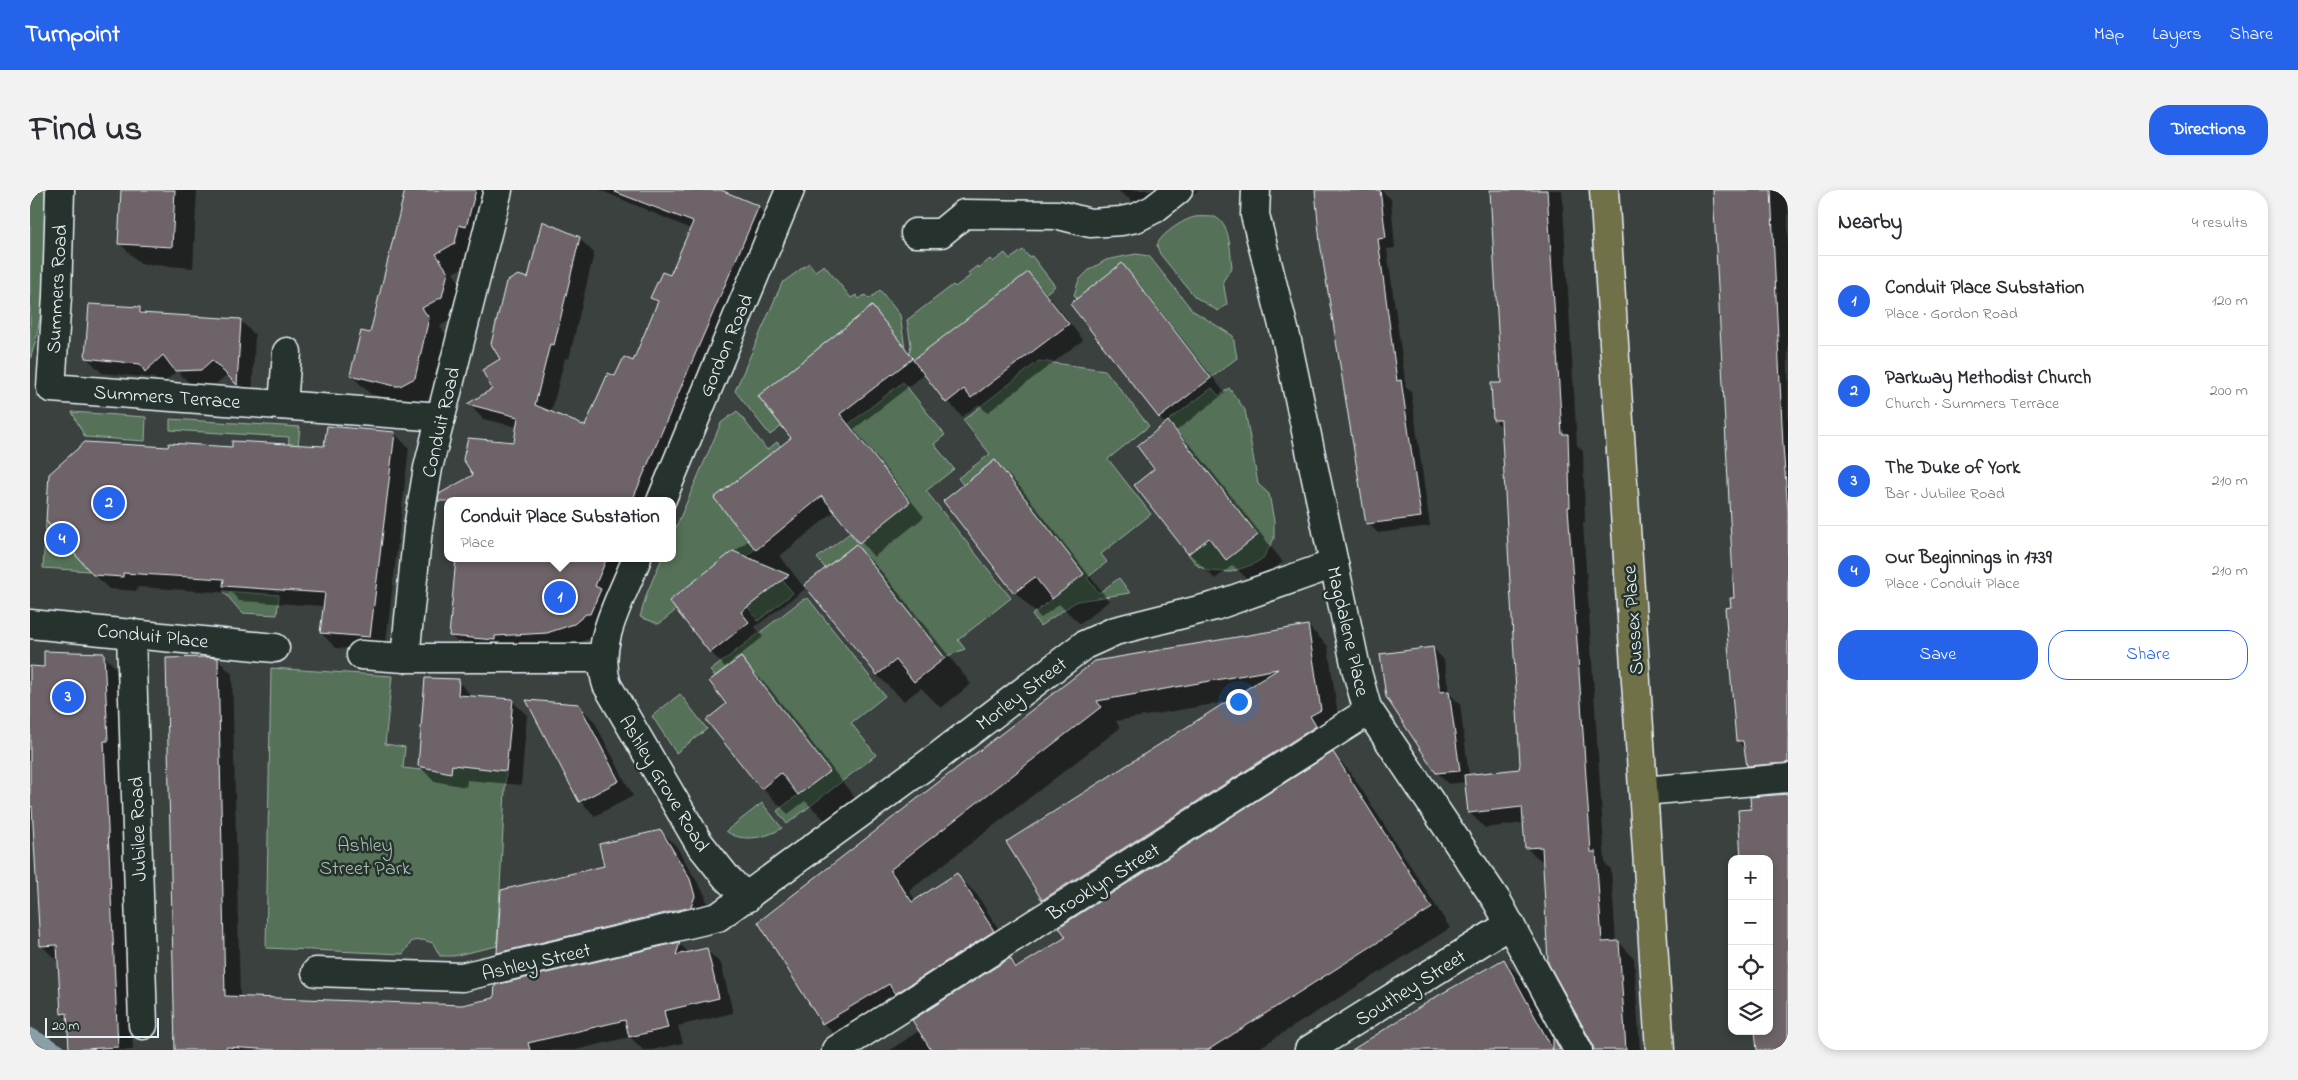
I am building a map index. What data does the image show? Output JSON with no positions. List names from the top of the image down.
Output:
{
  "streets": {
    "main road": ["Sussex Place"],
    "street": [
      "Summers Road",
      "Gordon Road",
      "Summers Terrace",
      "Conduit Road",
      "Magdalene Place",
      "Conduit Place",
      "Morley Street",
      "Ashley Grove Road",
      "Jubilee Road",
      "Brooklyn Street",
      "Ashley Street",
      "Southey Street"
    ]
  },
  "crossings": [
    ["Summers Road", "Summers Terrace"],
    ["Summers Terrace", "Conduit Road"],
    ["Magdalene Place", "Morley Street"],
    ["Magdalene Place", "Brooklyn Street"],
    ["Magdalene Place", "Southey Street"],
    ["Conduit Place", "Jubilee Road"],
    ["Morley Street", "Ashley Grove Road"],
    ["Morley Street", "Ashley Street"],
    ["Ashley Grove Road", "Ashley Street"]
  ],
  "parks": ["Ashley Street Park"],
  "scale_bar": "20 m",
  "page": {
    "header": "Turnpoint",
    "nav": ["Map", "Layers", "Share"],
    "title": "Find us",
    "buttons": [
      "Directions",
      ["Save", "Share"]
    ],
    "heading": ["Nearby", "4 results"],
    "list": [
      {
        "mark": "1",
        "name": "Conduit Place Substation",
        "note": "Place · Gordon Road",
        "value": "120 m"
      },
      {
        "mark": "2",
        "name": "Parkway Methodist Church",
        "note": "Church · Summers Terrace",
        "value": "200 m"
      },
      {
        "mark": "3",
        "name": "The Duke of York",
        "note": "Bar · Jubilee Road",
        "value": "210 m"
      },
      {
        "mark": "4",
        "name": "Our Beginnings in 1739",
        "note": "Place · Conduit Place",
        "value": "210 m"
      }
    ],
    "pins": [
      "2",
      "4",
      "1",
      "3"
    ],
    "popup": ["Conduit Place Substation", "Place"],
    "map_buttons": ["+", "−"],
    "scale": "20 m"
  }
}
